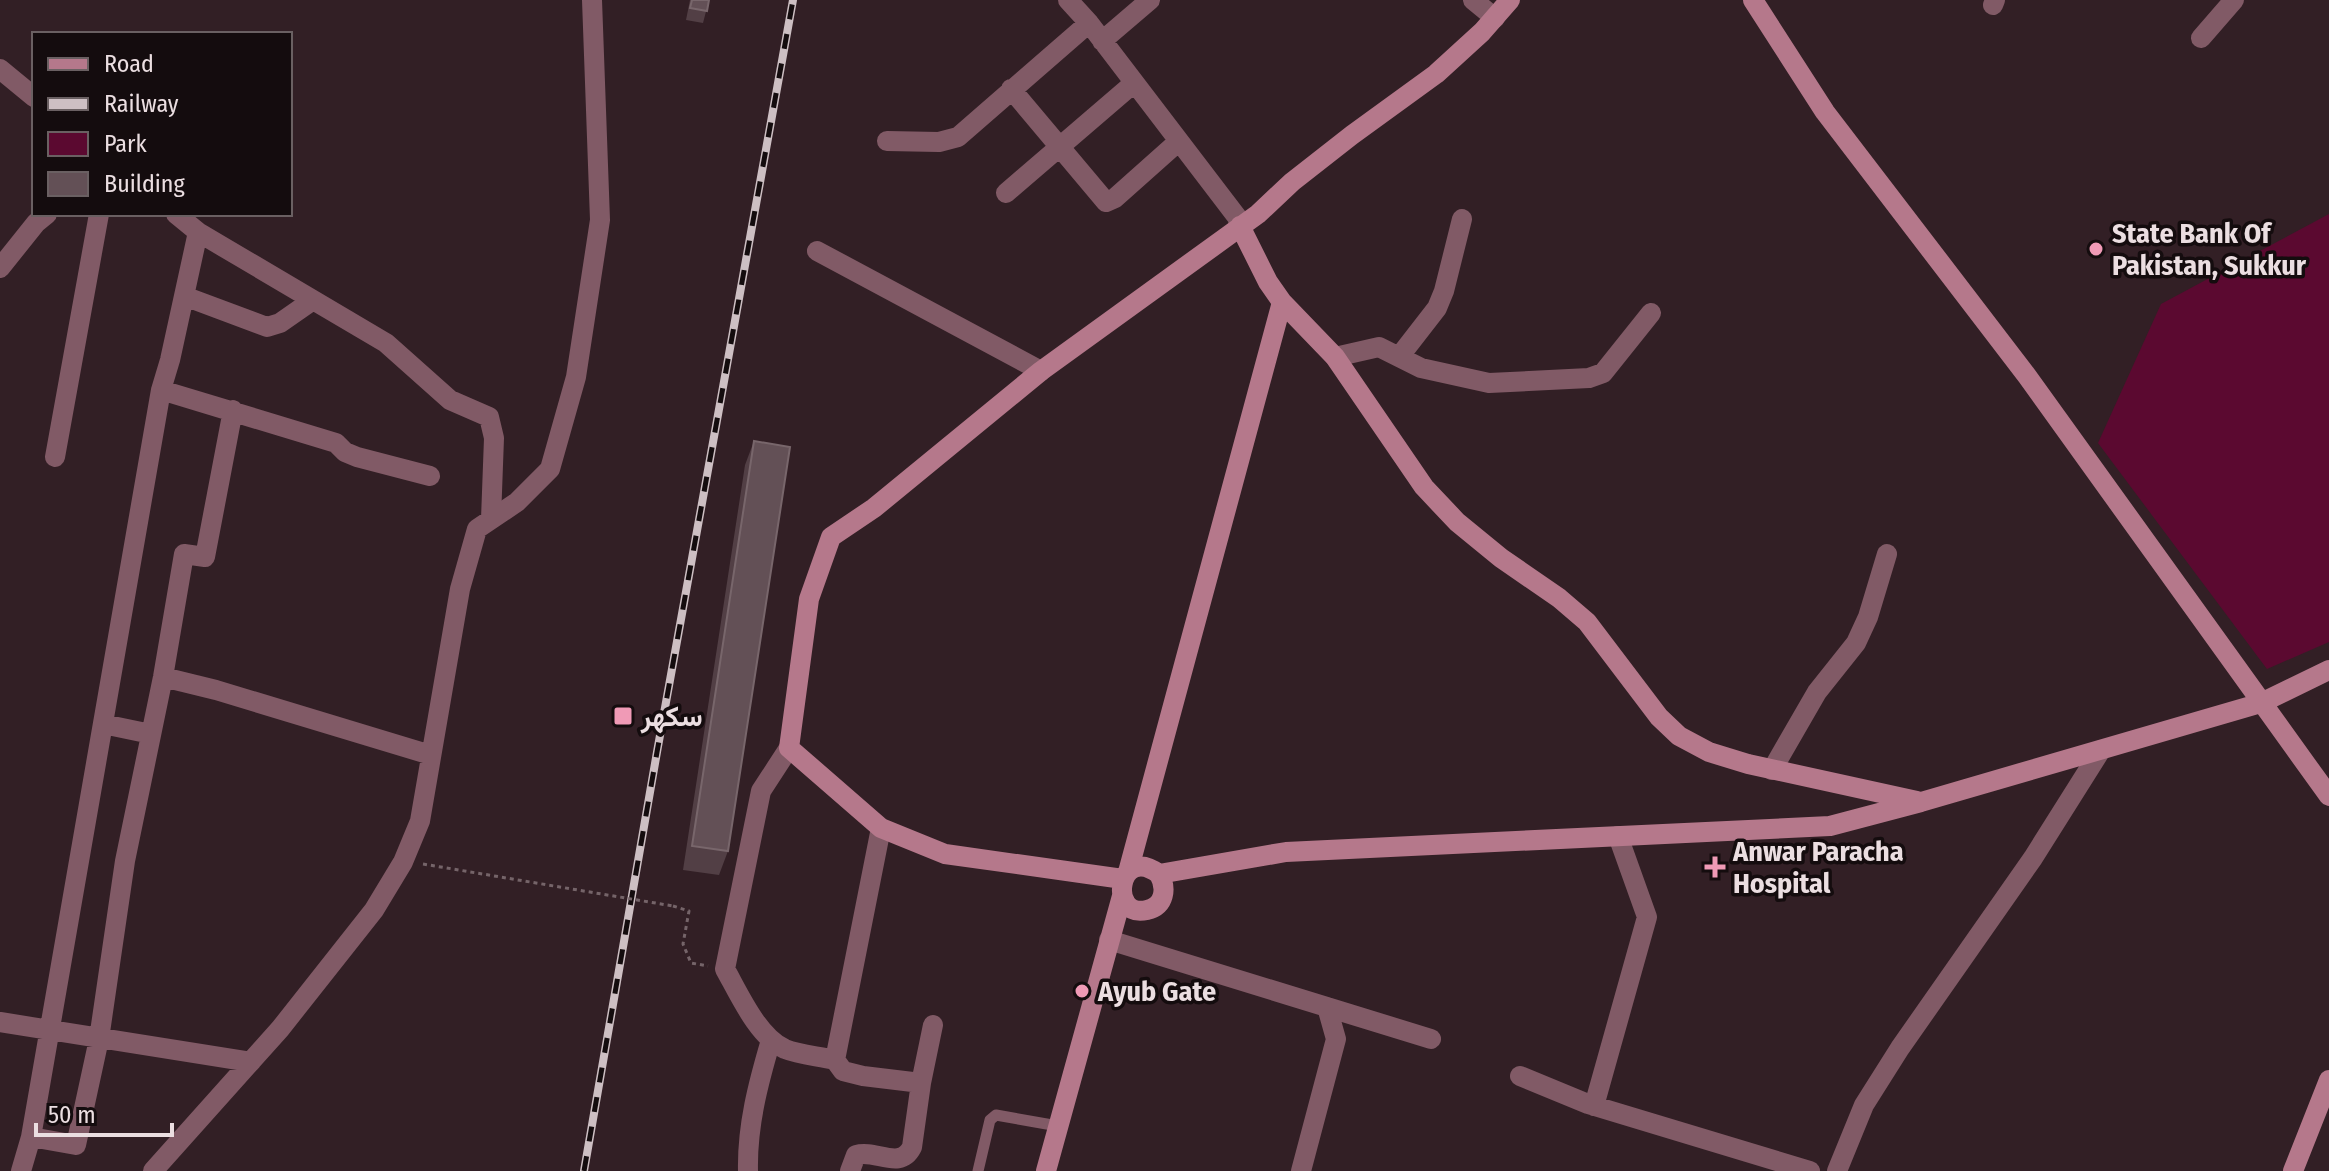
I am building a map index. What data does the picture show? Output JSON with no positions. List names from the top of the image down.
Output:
{
  "places": {
    "other": ["State Bank Of Pakistan, Sukkur", "Ayub Gate"],
    "transit": ["سكهر"],
    "health": ["Anwar Paracha Hospital"]
  },
  "legend": [
    "Road",
    "Railway",
    "Park",
    "Building"
  ],
  "scale_bar": "50 m"
}
